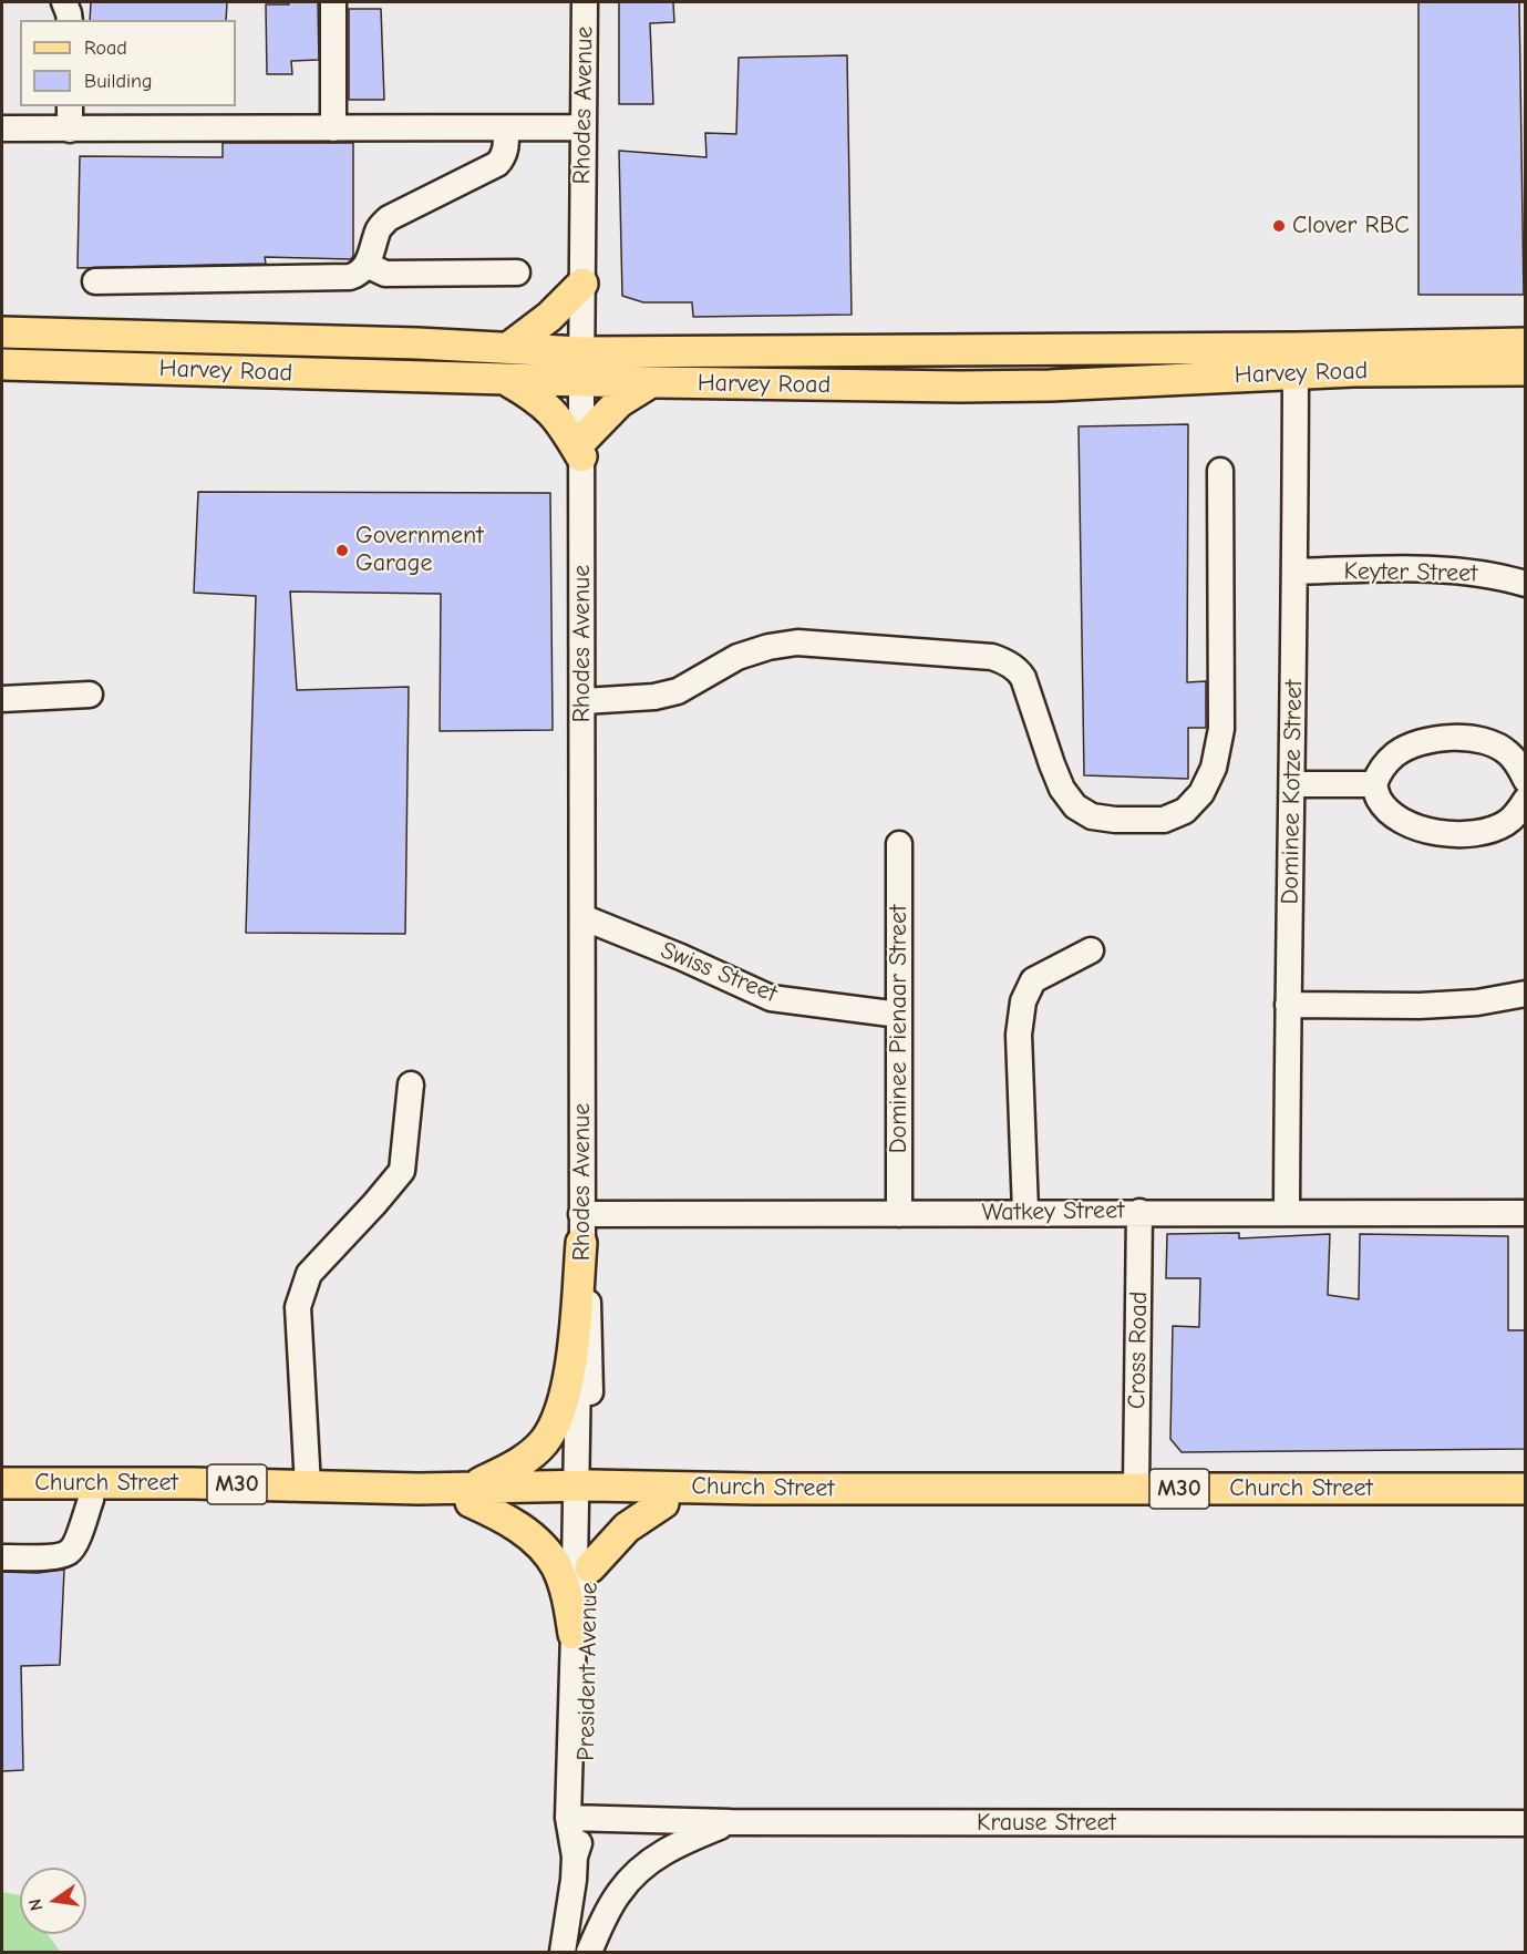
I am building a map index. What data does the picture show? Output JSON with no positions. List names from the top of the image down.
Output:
{
  "streets": {
    "main road": ["Harvey Road", "Church Street", "M30"],
    "street": [
      "Rhodes Avenue",
      "Keyter Street",
      "Dominee Kotze Street",
      "Swiss Street",
      "Dominee Pienaar Street",
      "Watkey Street",
      "Cross Road",
      "President Avenue",
      "Krause Street"
    ]
  },
  "crossings": [
    ["Rhodes Avenue", "Harvey Road"],
    ["Rhodes Avenue", "Swiss Street"],
    ["Rhodes Avenue", "Watkey Street"],
    ["Rhodes Avenue", "Church Street"],
    ["Rhodes Avenue", "President Avenue"],
    ["Harvey Road", "Dominee Kotze Street"],
    ["Keyter Street", "Dominee Kotze Street"],
    ["Dominee Kotze Street", "Watkey Street"],
    ["Swiss Street", "Dominee Pienaar Street"],
    ["Dominee Pienaar Street", "Watkey Street"],
    ["Watkey Street", "Cross Road"],
    ["Cross Road", "Church Street"],
    ["Church Street", "President Avenue"],
    ["President Avenue", "Krause Street"]
  ],
  "places": ["Clover RBC", "Government Garage"],
  "legend": ["Road", "Building"],
  "north": "left"
}
